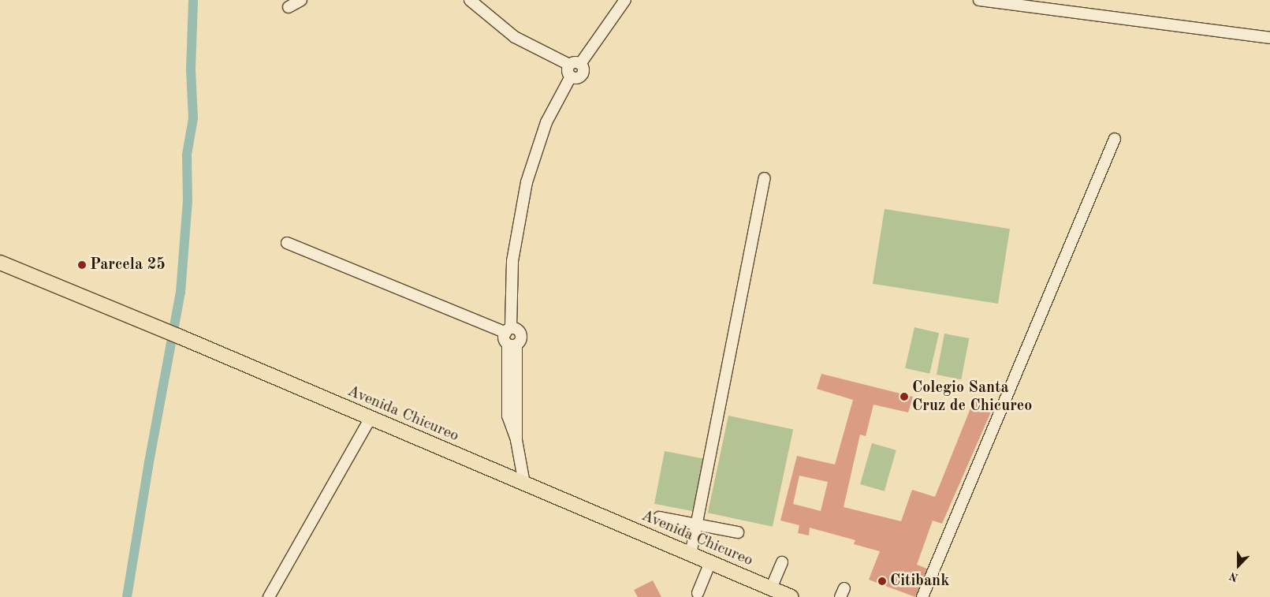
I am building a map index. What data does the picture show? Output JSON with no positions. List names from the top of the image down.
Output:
{
  "streets": {
    "main road": ["Avenida Chicureo"]
  },
  "places": ["Parcela 25", "Colegio Santa Cruz de Chicureo", "Citibank"],
  "north": "bottom"
}
